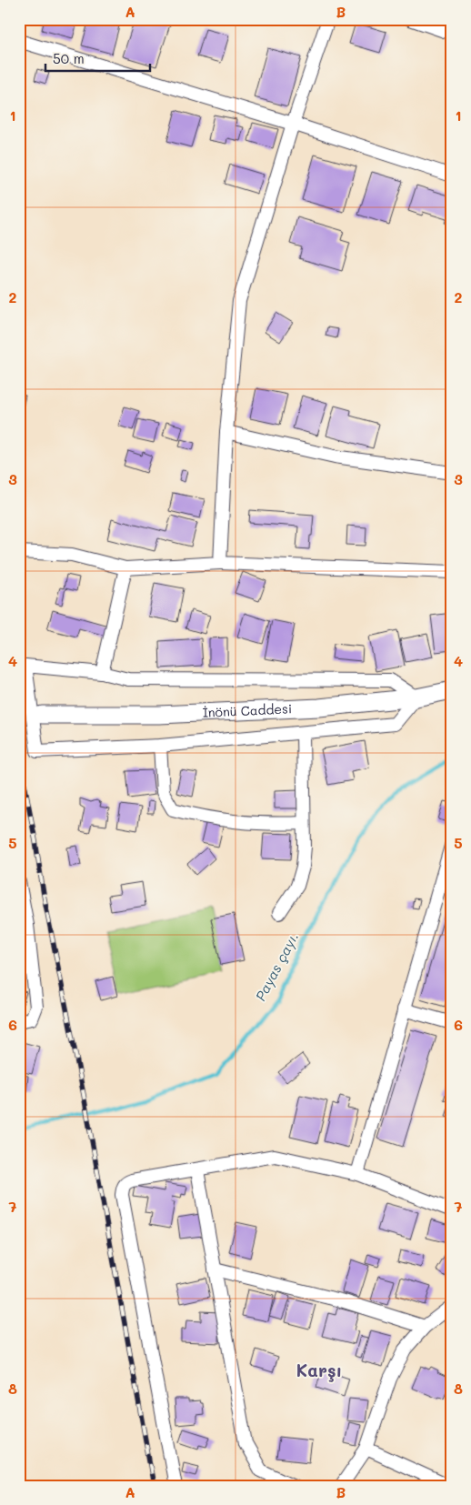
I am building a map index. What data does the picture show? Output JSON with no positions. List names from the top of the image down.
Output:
{
  "streets": {
    "main road": ["İnönü Caddesi"]
  },
  "districts": ["Karşı"],
  "water": ["Payas çayı."],
  "scale_bar": "50 m",
  "grid": {
    "columns": ["A", "B"],
    "rows": [
      "1",
      "2",
      "3",
      "4",
      "5",
      "6",
      "7",
      "8"
    ]
  }
}
